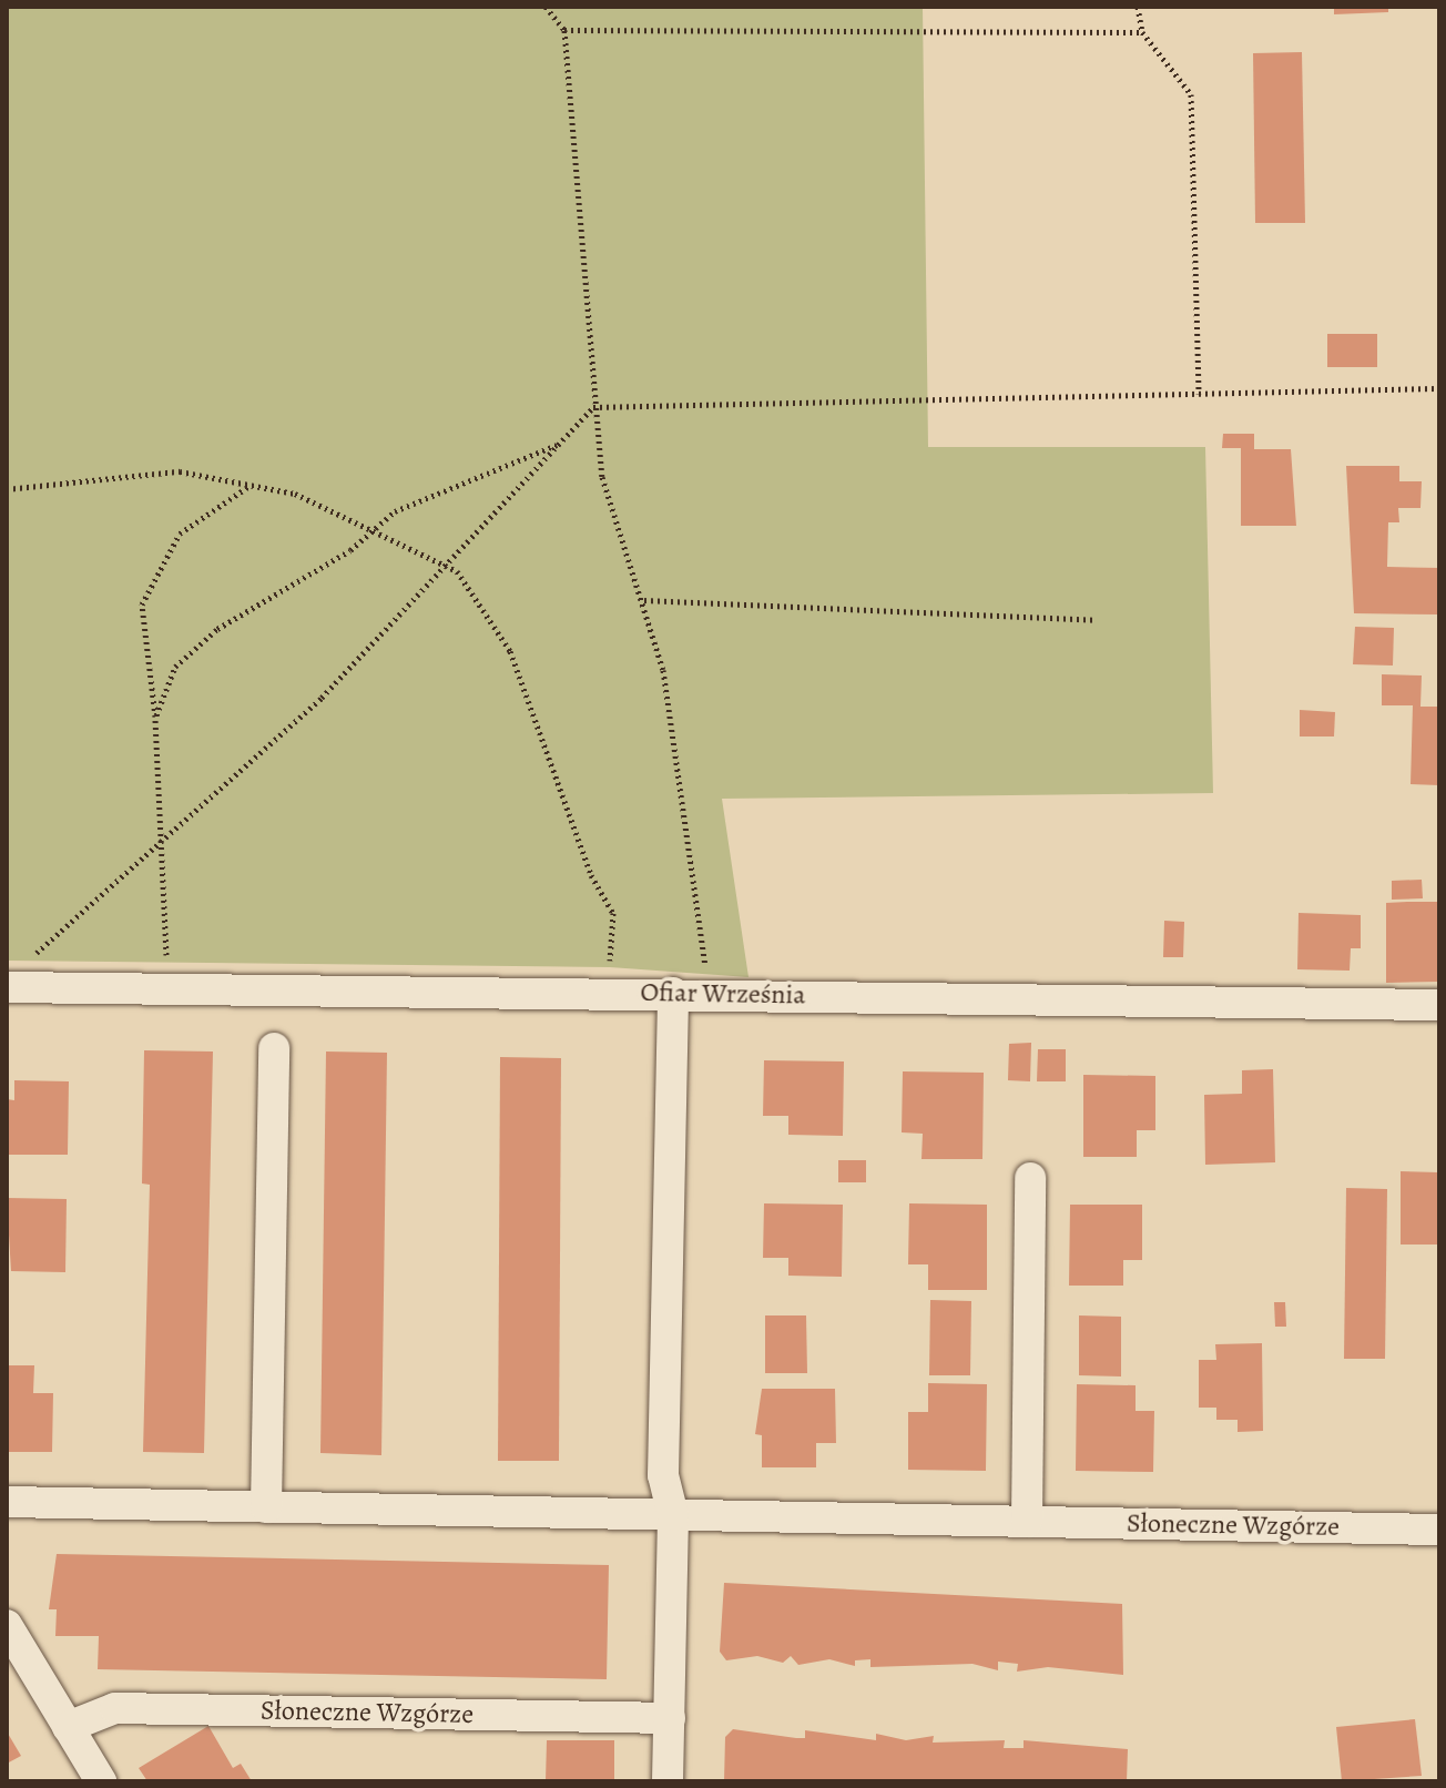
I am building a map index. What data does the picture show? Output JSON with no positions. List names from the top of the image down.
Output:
{
  "streets": {
    "street": ["Ofiar Września", "Słoneczne Wzgórze"]
  }
}
